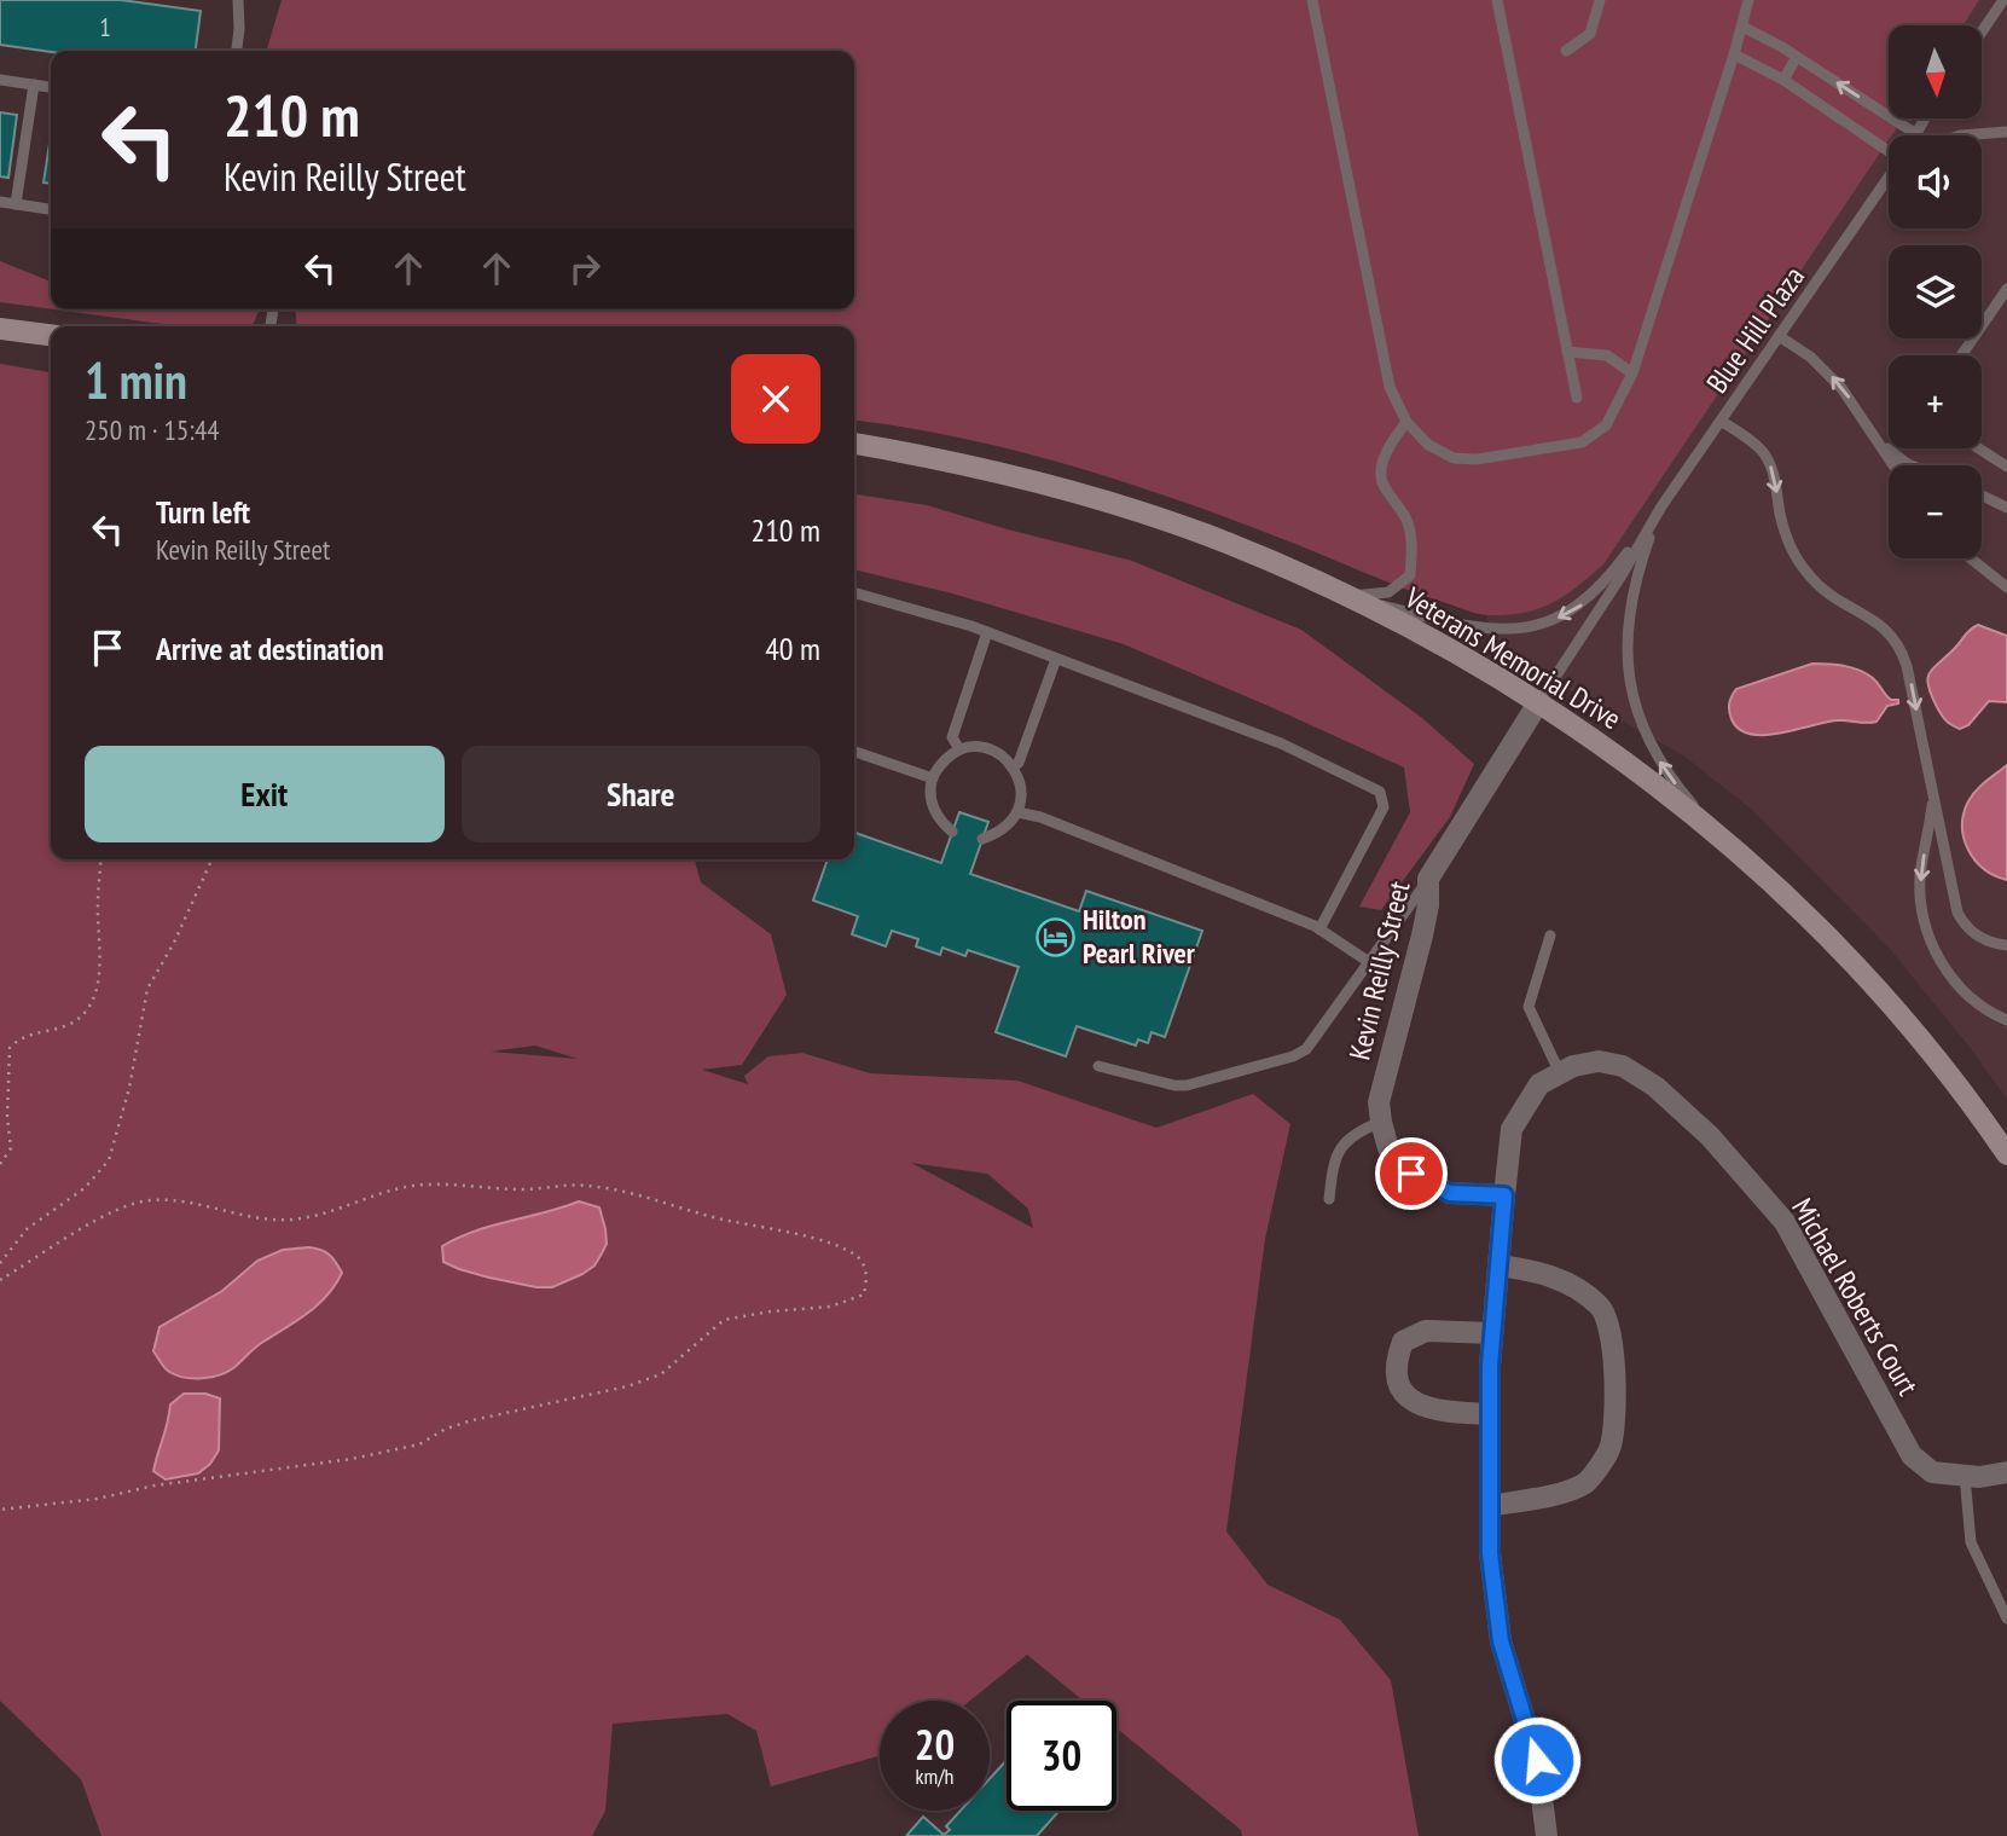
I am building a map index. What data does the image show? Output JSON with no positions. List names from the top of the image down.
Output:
{
  "streets": {
    "street": ["Veterans Memorial Drive", "Kevin Reilly Street", "Michael Roberts Court"],
    "lane": ["Blue Hill Plaza"]
  },
  "crossings": [
    ["Blue Hill Plaza", "Veterans Memorial Drive"],
    ["Blue Hill Plaza", "Kevin Reilly Street"],
    ["Veterans Memorial Drive", "Kevin Reilly Street"],
    ["Kevin Reilly Street", "Michael Roberts Court"]
  ],
  "places": {
    "hotel": ["Hilton Pearl River"]
  },
  "house_numbers": ["1"],
  "north": "bottom",
  "page": {
    "map_buttons": ["+", "−"],
    "turn": ["210 m", "Kevin Reilly Street"],
    "heading": ["1 min", "250 m · 15:44"],
    "list": [
      {
        "name": "Turn left",
        "note": "Kevin Reilly Street",
        "value": "210 m"
      },
      {
        "name": "Arrive at destination",
        "value": "40 m"
      }
    ],
    "buttons": ["Exit", "Share"],
    "speed": "20 km/h",
    "limit": "30"
  }
}
